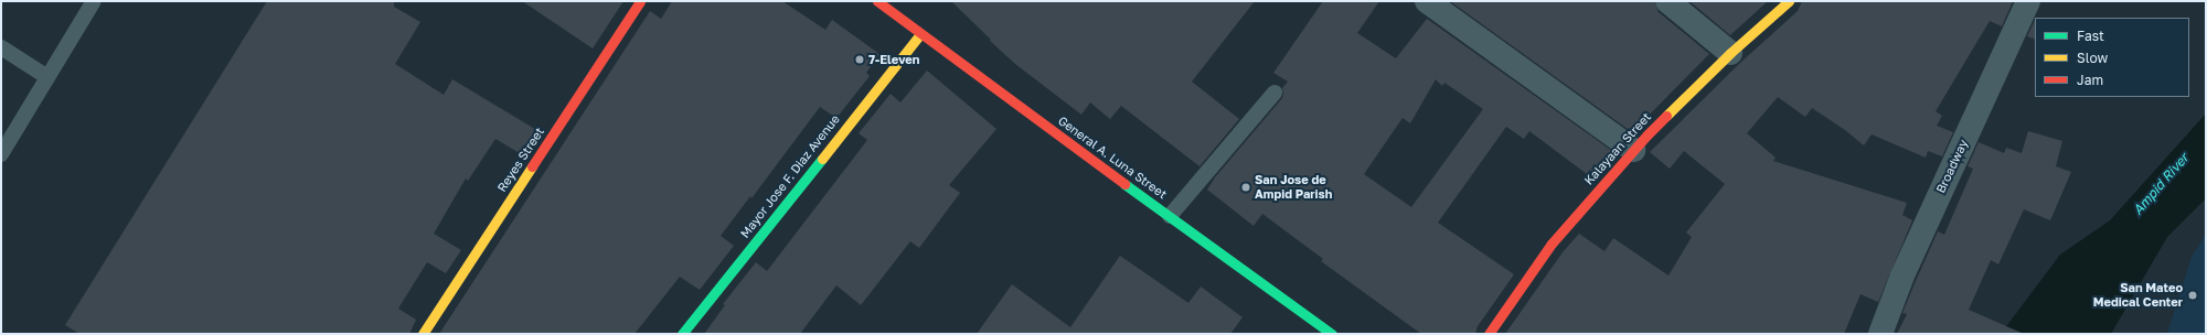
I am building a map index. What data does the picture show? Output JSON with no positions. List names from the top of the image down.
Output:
{
  "streets": {
    "street": [
      "Kalayaan Street",
      "General A. Luna Street",
      "Reyes Street",
      "Broadway",
      "Mayor Jose F. Diaz Avenue"
    ]
  },
  "crossings": [
    ["General A. Luna Street", "Mayor Jose F. Diaz Avenue"]
  ],
  "water": ["Ampid River"],
  "places": ["7-Eleven", "San Jose de Ampid Parish", "San Mateo Medical Center"],
  "legend": ["Fast", "Slow", "Jam"]
}
